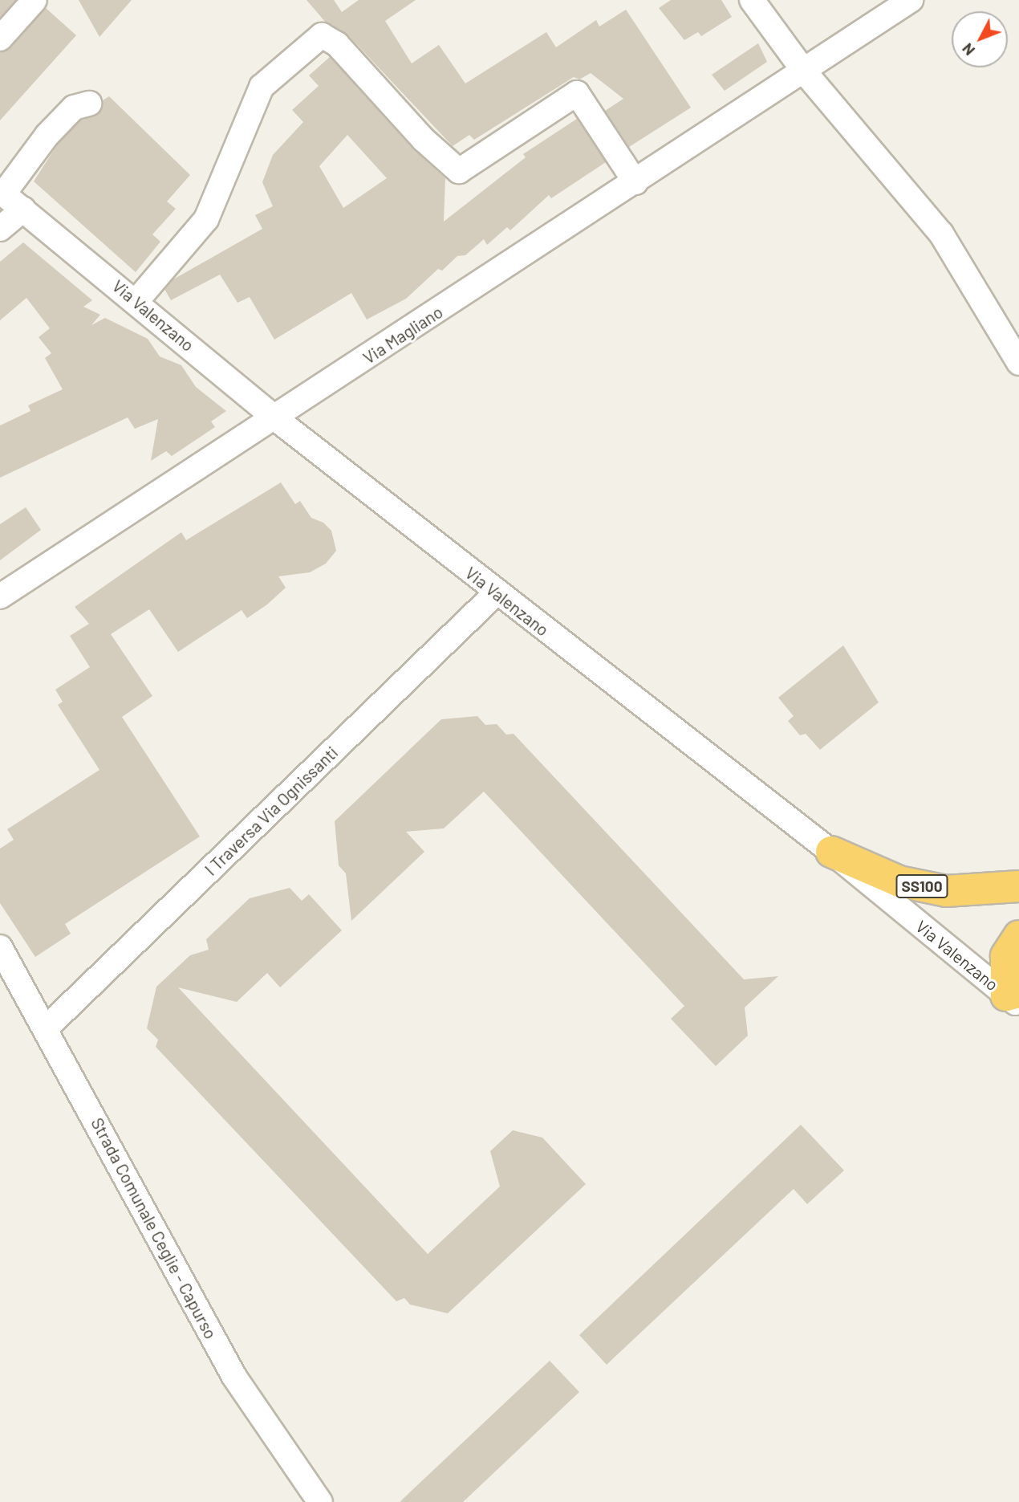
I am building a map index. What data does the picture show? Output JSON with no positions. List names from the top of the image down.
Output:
{
  "streets": {
    "highway": ["SS100"],
    "street": [
      "Via Valenzano",
      "Via Magliano",
      "I Traversa Via Ognissanti",
      "Strada Comunale Ceglie - Capurso"
    ]
  },
  "crossings": [
    ["Via Valenzano", "Via Magliano"],
    ["Via Valenzano", "I Traversa Via Ognissanti"],
    ["Via Valenzano", "SS100"],
    ["I Traversa Via Ognissanti", "Strada Comunale Ceglie - Capurso"]
  ],
  "north": "bottom left"
}
